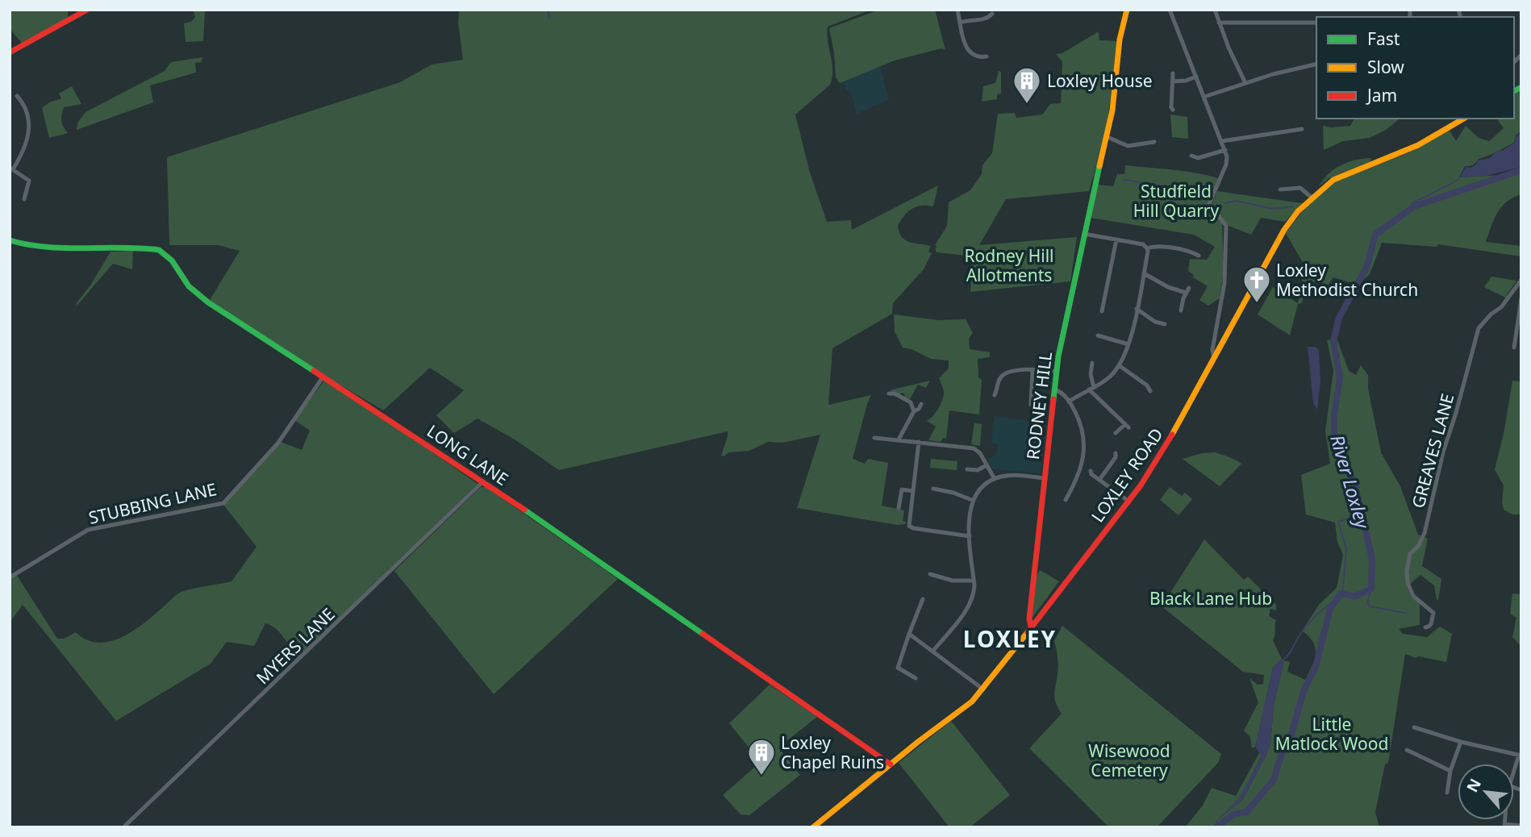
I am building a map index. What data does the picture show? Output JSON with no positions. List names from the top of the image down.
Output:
{
  "streets": {
    "street": [
      "RODNEY HILL",
      "GREAVES LANE",
      "LONG LANE",
      "LOXLEY ROAD",
      "STUBBING LANE",
      "MYERS LANE"
    ]
  },
  "crossings": [
    ["RODNEY HILL", "LOXLEY ROAD"],
    ["LONG LANE", "LOXLEY ROAD"],
    ["LONG LANE", "STUBBING LANE"],
    ["LONG LANE", "MYERS LANE"]
  ],
  "districts": ["LOXLEY"],
  "water": ["River Loxley"],
  "parks": [
    "Studfield Hill Quarry",
    "Rodney Hill Allotments",
    "Black Lane Hub",
    "Little Matlock Wood",
    "Wisewood Cemetery"
  ],
  "places": {
    "building": ["Loxley House", "Loxley Chapel Ruins"],
    "church": ["Loxley Methodist Church"]
  },
  "legend": ["Fast", "Slow", "Jam"],
  "north": "top left"
}
